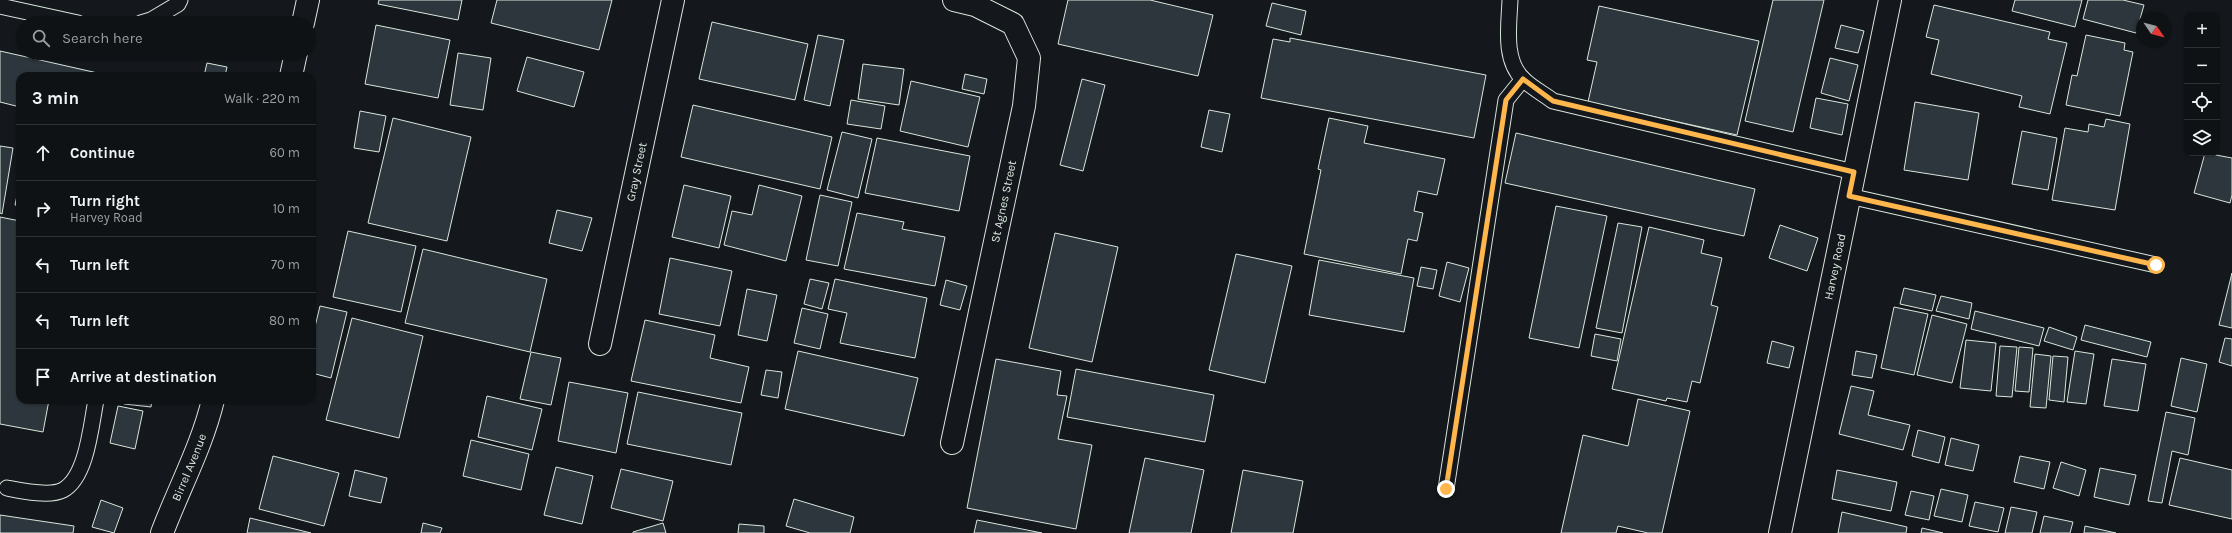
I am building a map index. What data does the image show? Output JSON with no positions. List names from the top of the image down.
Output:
{
  "streets": {
    "street": [
      "Gray Street",
      "St Agnes Street",
      "Harvey Road",
      "Birrel Avenue"
    ]
  },
  "north": "bottom right",
  "page": {
    "map_buttons": ["+", "−"],
    "search": "Search here",
    "heading": ["3 min", "Walk · 220 m"],
    "list": [
      ["Continue", "60 m"],
      ["Turn right", "Harvey Road", "10 m"],
      ["Turn left", "70 m"],
      ["Turn left", "80 m"],
      "Arrive at destination"
    ]
  }
}
